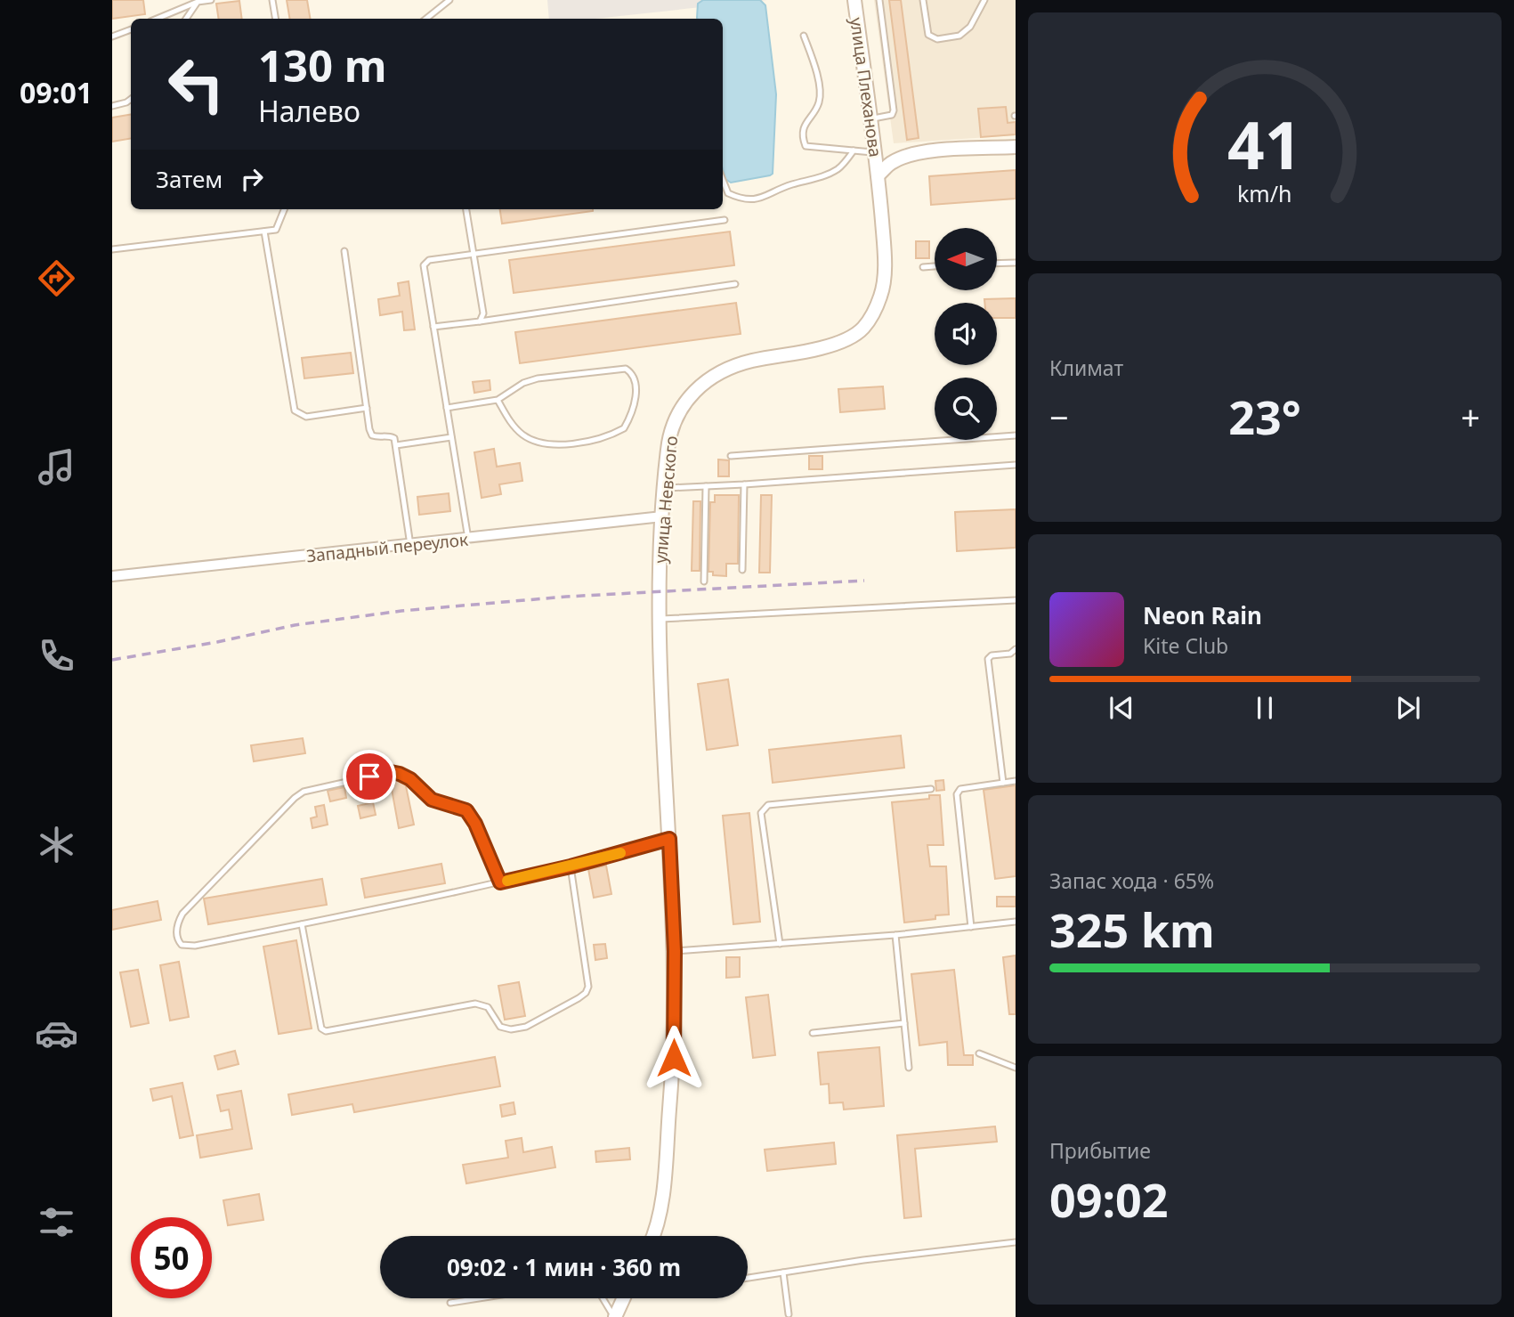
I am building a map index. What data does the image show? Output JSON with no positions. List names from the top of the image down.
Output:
{
  "streets": {
    "main road": ["улица Плеханова", "улица Невского"],
    "street": ["Западный переулок"]
  },
  "crossings": [
    ["улица Плеханова", "улица Невского"],
    ["улица Невского", "Западный переулок"]
  ],
  "north": "left",
  "page": {
    "tabs": "09:01",
    "turn": ["130 m", "Налево"],
    "then": "Затем",
    "tile": [
      "Климат",
      ["Запас хода · 65%", "325 km"],
      ["Прибытие", "09:02"]
    ],
    "heat": ["−", "23°", "+"],
    "song": ["Neon Rain", "Kite Club"],
    "limit": "50",
    "trip": "09:02 · 1 мин · 360 m",
    "gauge": ["41", "km/h"]
  }
}
